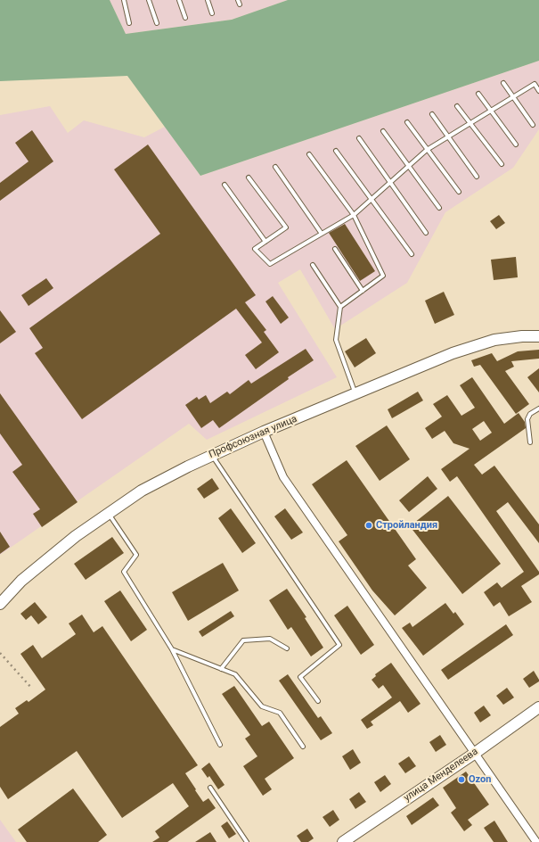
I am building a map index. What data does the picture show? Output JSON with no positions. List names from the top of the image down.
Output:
{
  "streets": {
    "main road": ["Профсоюзная улица", "улица Менделеева"]
  },
  "places": ["Стройландия", "Ozon"]
}
